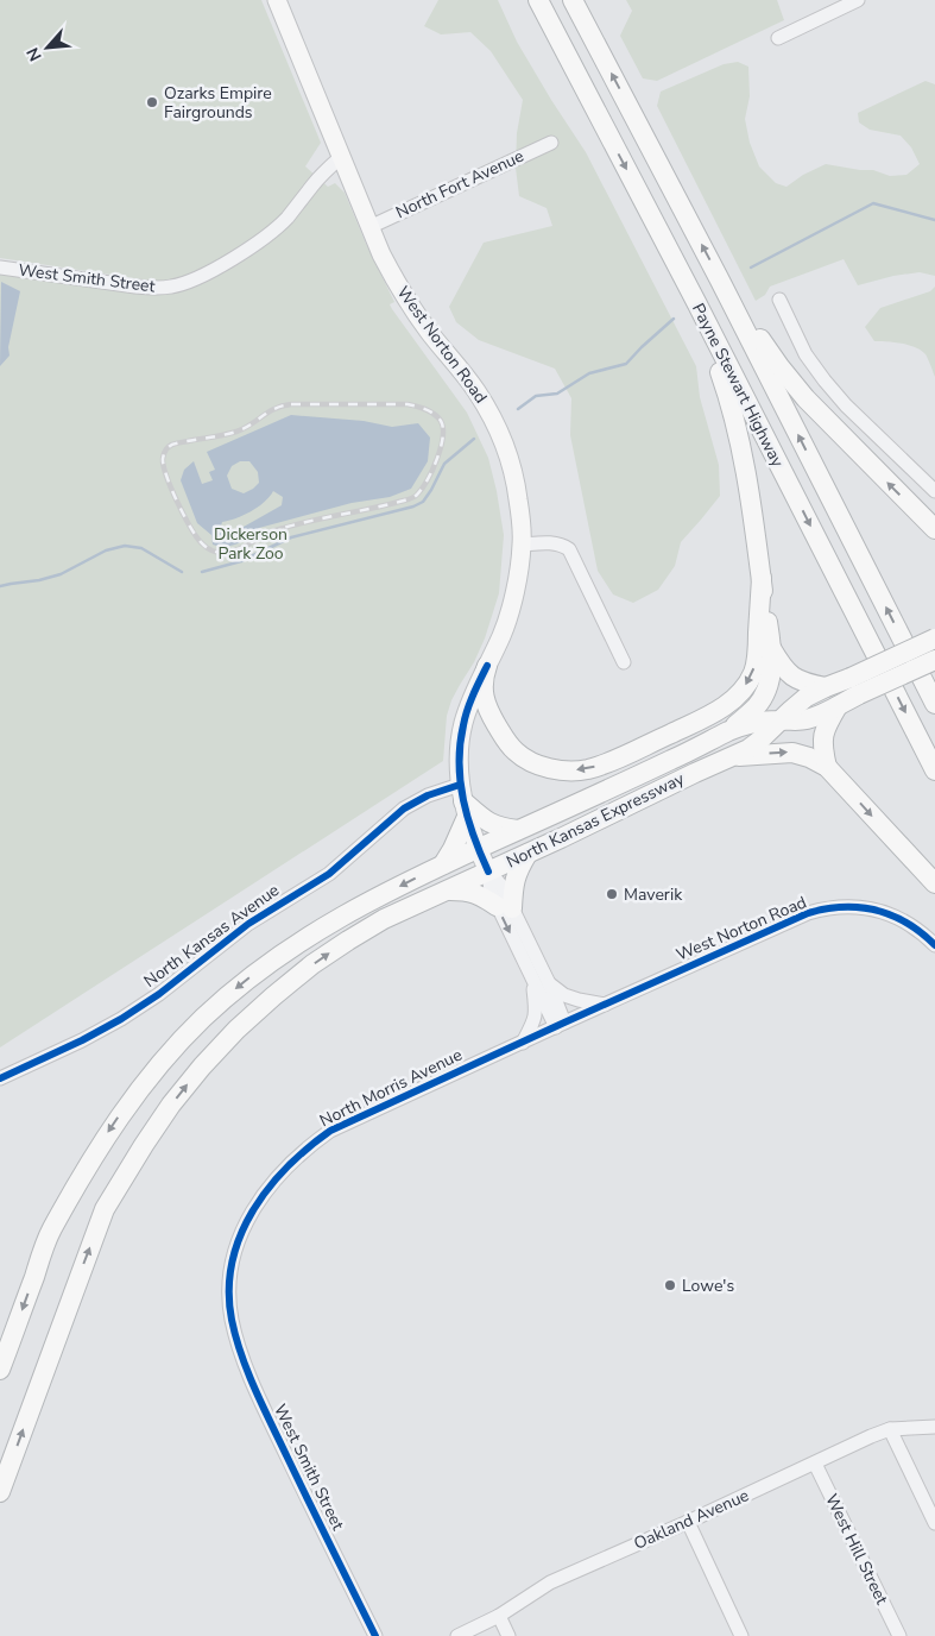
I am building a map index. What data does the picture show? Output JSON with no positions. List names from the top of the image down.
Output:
{
  "streets": {
    "highway": ["Payne Stewart Highway", "North Kansas Expressway"],
    "main road": ["West Norton Road"],
    "street": [
      "North Fort Avenue",
      "West Smith Street",
      "North Kansas Avenue",
      "North Morris Avenue",
      "Oakland Avenue",
      "West Hill Street"
    ]
  },
  "crossings": [
    ["North Fort Avenue", "West Norton Road"],
    ["West Smith Street", "West Norton Road"],
    ["West Smith Street", "North Morris Avenue"],
    ["West Norton Road", "North Kansas Expressway"],
    ["West Norton Road", "North Kansas Avenue"],
    ["West Norton Road", "North Morris Avenue"],
    ["Oakland Avenue", "West Hill Street"]
  ],
  "parks": ["Dickerson Park Zoo"],
  "places": ["Ozarks Empire Fairgrounds", "Maverik", "Lowe's"],
  "north": "bottom left"
}
